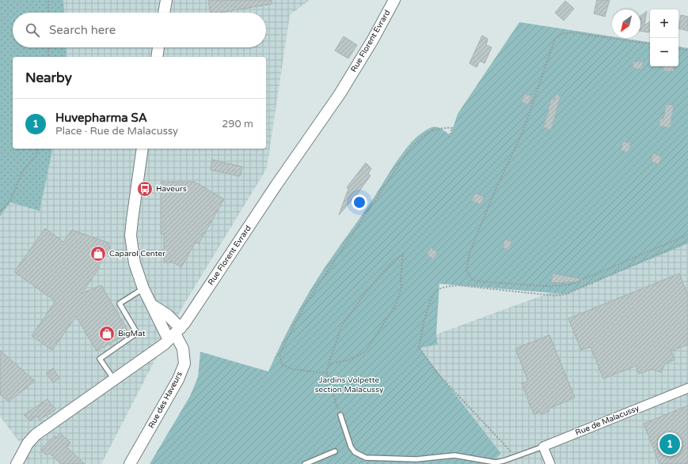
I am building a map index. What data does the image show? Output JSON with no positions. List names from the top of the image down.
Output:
{
  "streets": {
    "street": ["Rue Florent Evrard", "Rue des Haveurs", "Rue de Malacussy"]
  },
  "crossings": [
    ["Rue Florent Evrard", "Rue des Haveurs"]
  ],
  "parks": ["Jardins Volpette section Malacussy"],
  "places": {
    "bus stop": ["Haveurs"],
    "shop": ["Caparol Center", "BigMat"]
  },
  "north": "bottom left",
  "page": {
    "map_buttons": ["+", "−"],
    "search": "Search here",
    "heading": "Nearby",
    "list": [
      {
        "mark": "1",
        "name": "Huvepharma SA",
        "note": "Place · Rue de Malacussy",
        "value": "290 m"
      }
    ],
    "pins": "1"
  }
}
